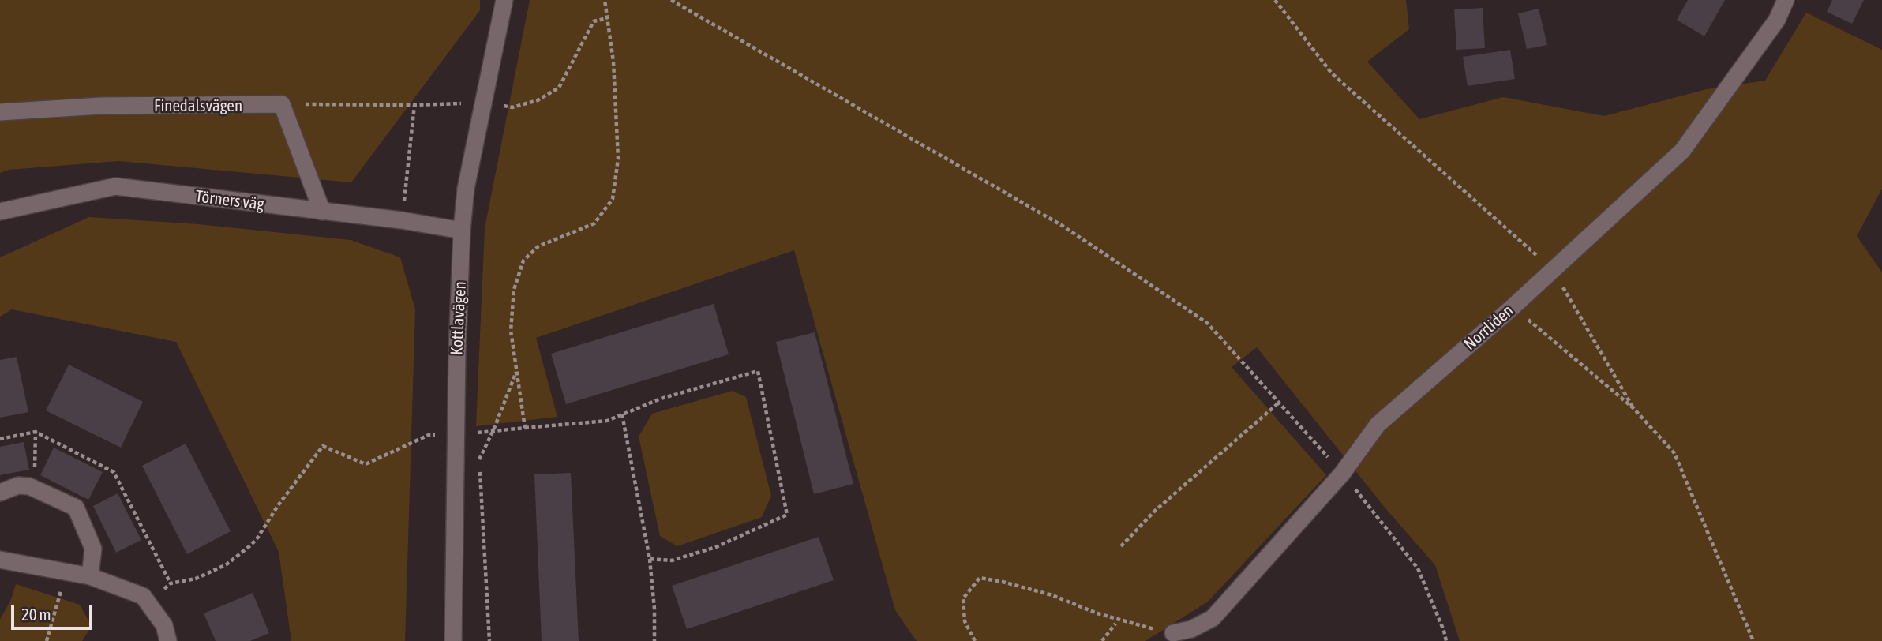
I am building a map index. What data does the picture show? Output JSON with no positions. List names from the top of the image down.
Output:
{
  "streets": {
    "street": [
      "Finedalsvägen",
      "Törners väg",
      "Kottlavägen",
      "Norrliden"
    ]
  },
  "crossings": [
    ["Törners väg", "Kottlavägen"]
  ],
  "scale_bar": "20 m"
}
